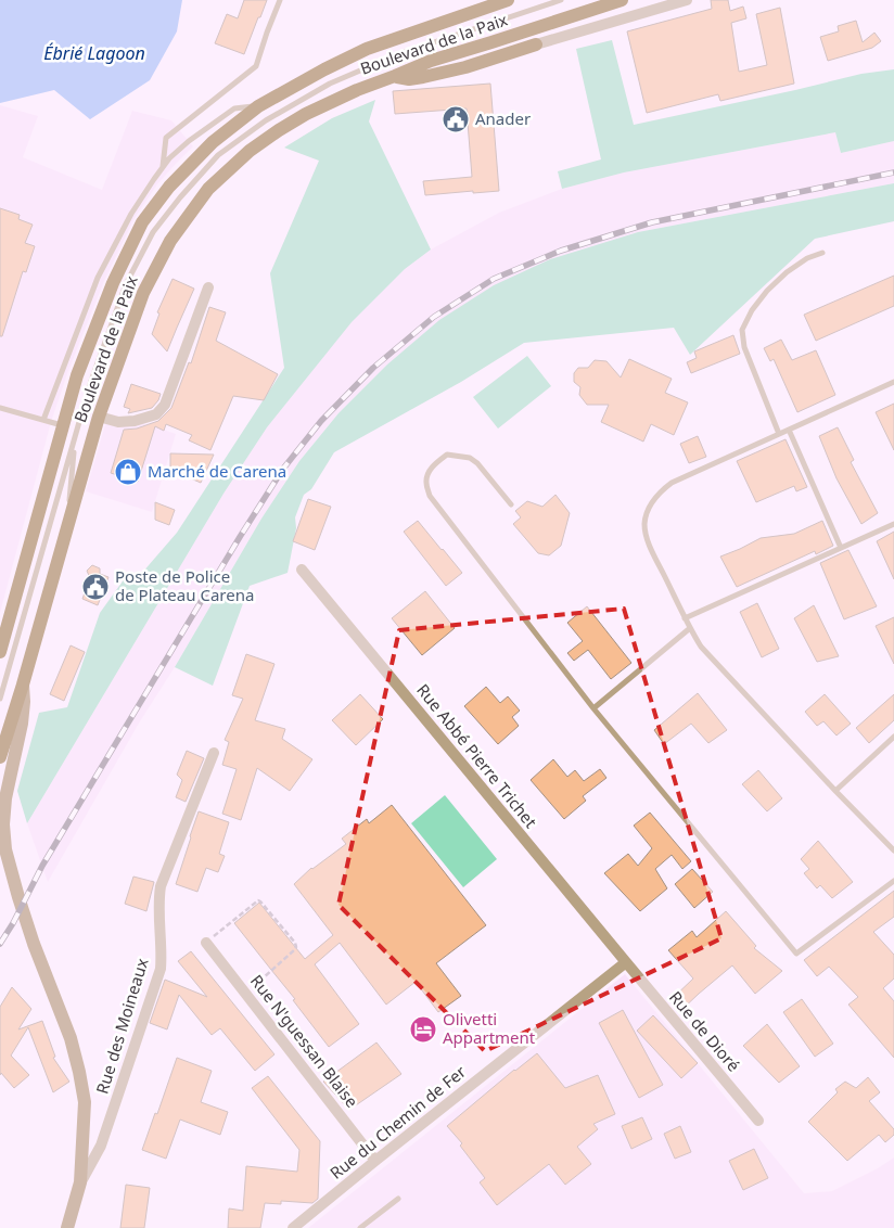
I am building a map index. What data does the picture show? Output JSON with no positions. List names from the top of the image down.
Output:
{
  "streets": {
    "main road": ["Boulevard de la Paix"],
    "street": [
      "Rue Abbé Pierre Trichet",
      "Rue des Moineaux",
      "Rue de Dioré",
      "Rue N'guessan Blaise",
      "Rue du Chemin de Fer"
    ]
  },
  "crossings": [
    ["Rue Abbé Pierre Trichet", "Rue de Dioré"],
    ["Rue Abbé Pierre Trichet", "Rue du Chemin de Fer"],
    ["Rue de Dioré", "Rue du Chemin de Fer"],
    ["Rue N'guessan Blaise", "Rue du Chemin de Fer"]
  ],
  "water": ["Ébrié Lagoon"],
  "places": {
    "public building": ["Anader", "Poste de Police de Plateau Carena"],
    "shop": ["Marché de Carena"],
    "hotel": ["Olivetti Appartment"]
  }
}
